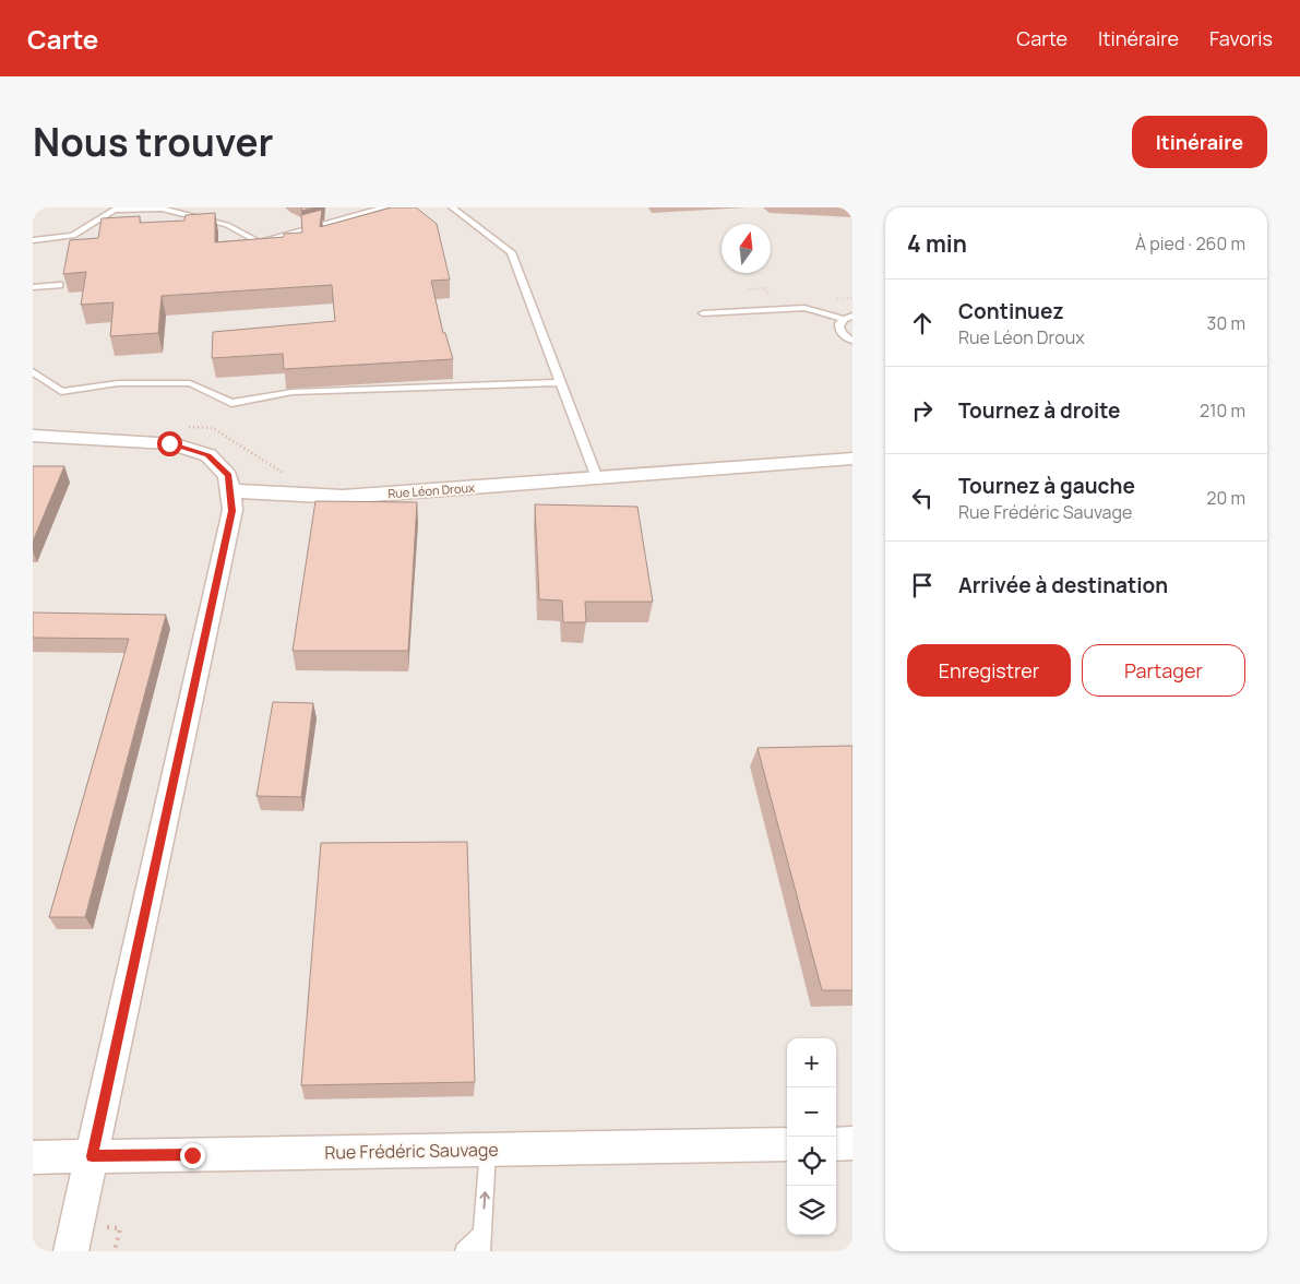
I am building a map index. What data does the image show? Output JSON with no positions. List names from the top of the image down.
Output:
{
  "streets": {
    "street": ["Rue Léon Droux", "Rue Frédéric Sauvage"]
  },
  "north": "top",
  "page": {
    "header": "Carte",
    "nav": ["Carte", "Itinéraire", "Favoris"],
    "title": "Nous trouver",
    "buttons": [
      "Itinéraire",
      ["Enregistrer", "Partager"]
    ],
    "heading": ["4 min", "À pied · 260 m"],
    "list": [
      ["Continuez", "Rue Léon Droux", "30 m"],
      ["Tournez à droite", "210 m"],
      ["Tournez à gauche", "Rue Frédéric Sauvage", "20 m"],
      "Arrivée à destination"
    ],
    "map_buttons": ["+", "−"]
  }
}
